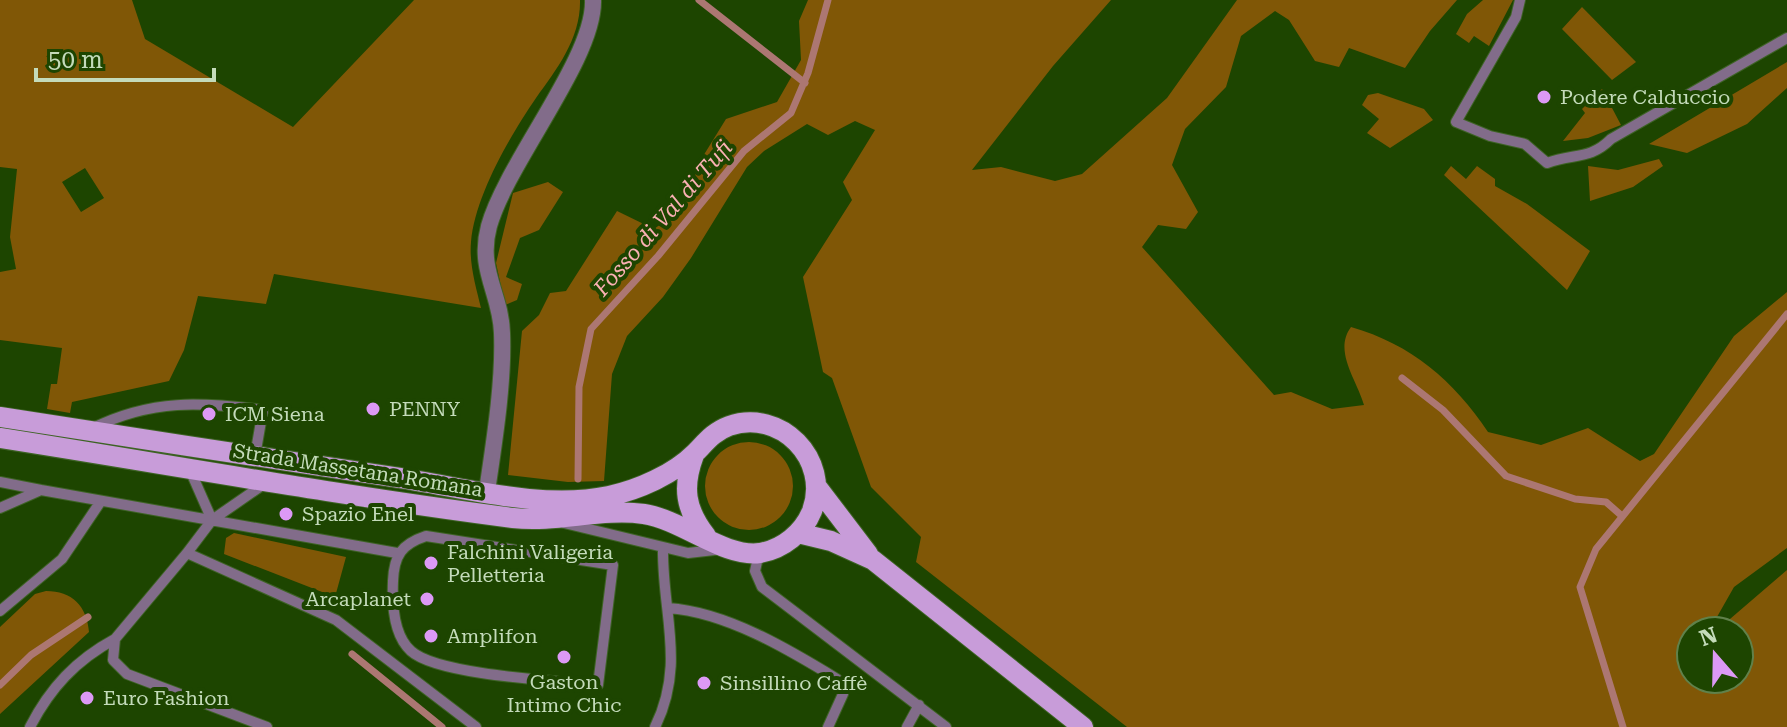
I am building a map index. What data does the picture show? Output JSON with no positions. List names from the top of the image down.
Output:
{
  "streets": {
    "main road": ["Strada Massetana Romana"]
  },
  "water": ["Fosso di Val di Tufi"],
  "places": [
    "Podere Calduccio",
    "PENNY",
    "ICM Siena",
    "Spazio Enel",
    "Falchini Valigeria Pelletteria",
    "Arcaplanet",
    "Amplifon",
    "Gaston Intimo Chic",
    "Sinsillino Caffè",
    "Euro Fashion"
  ],
  "scale_bar": "50 m",
  "north": "top"
}
